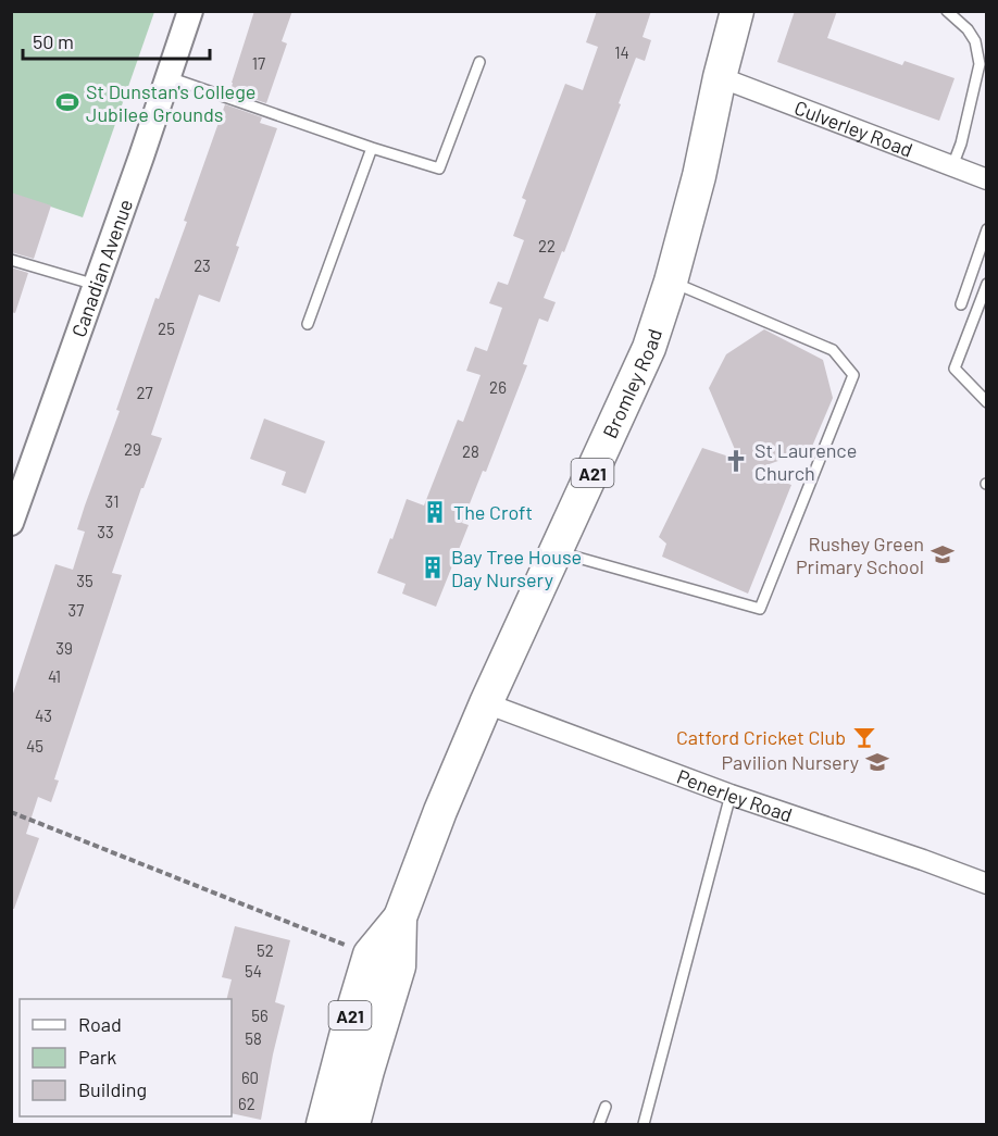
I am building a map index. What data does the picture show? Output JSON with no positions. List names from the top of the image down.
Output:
{
  "streets": {
    "highway": ["Bromley Road", "A21"],
    "street": ["Culverley Road", "Canadian Avenue", "Penerley Road"]
  },
  "crossings": [
    ["Culverley Road", "Bromley Road"],
    ["Bromley Road", "Penerley Road"]
  ],
  "places": {
    "sports": ["St Dunstan's College Jubilee Grounds"],
    "church": ["St Laurence Church"],
    "building": ["The Croft", "Bay Tree House Day Nursery"],
    "school or university": ["Rushey Green Primary School", "Pavilion Nursery"],
    "bar": ["Catford Cricket Club"]
  },
  "house_numbers": [
    "14",
    "17",
    "22",
    "23",
    "25",
    "26",
    "27",
    "29",
    "28",
    "31",
    "33",
    "35",
    "37",
    "39",
    "41",
    "43",
    "45",
    "52",
    "54",
    "56",
    "58",
    "60",
    "62"
  ],
  "legend": ["Road", "Park", "Building"],
  "scale_bar": "50 m"
}
